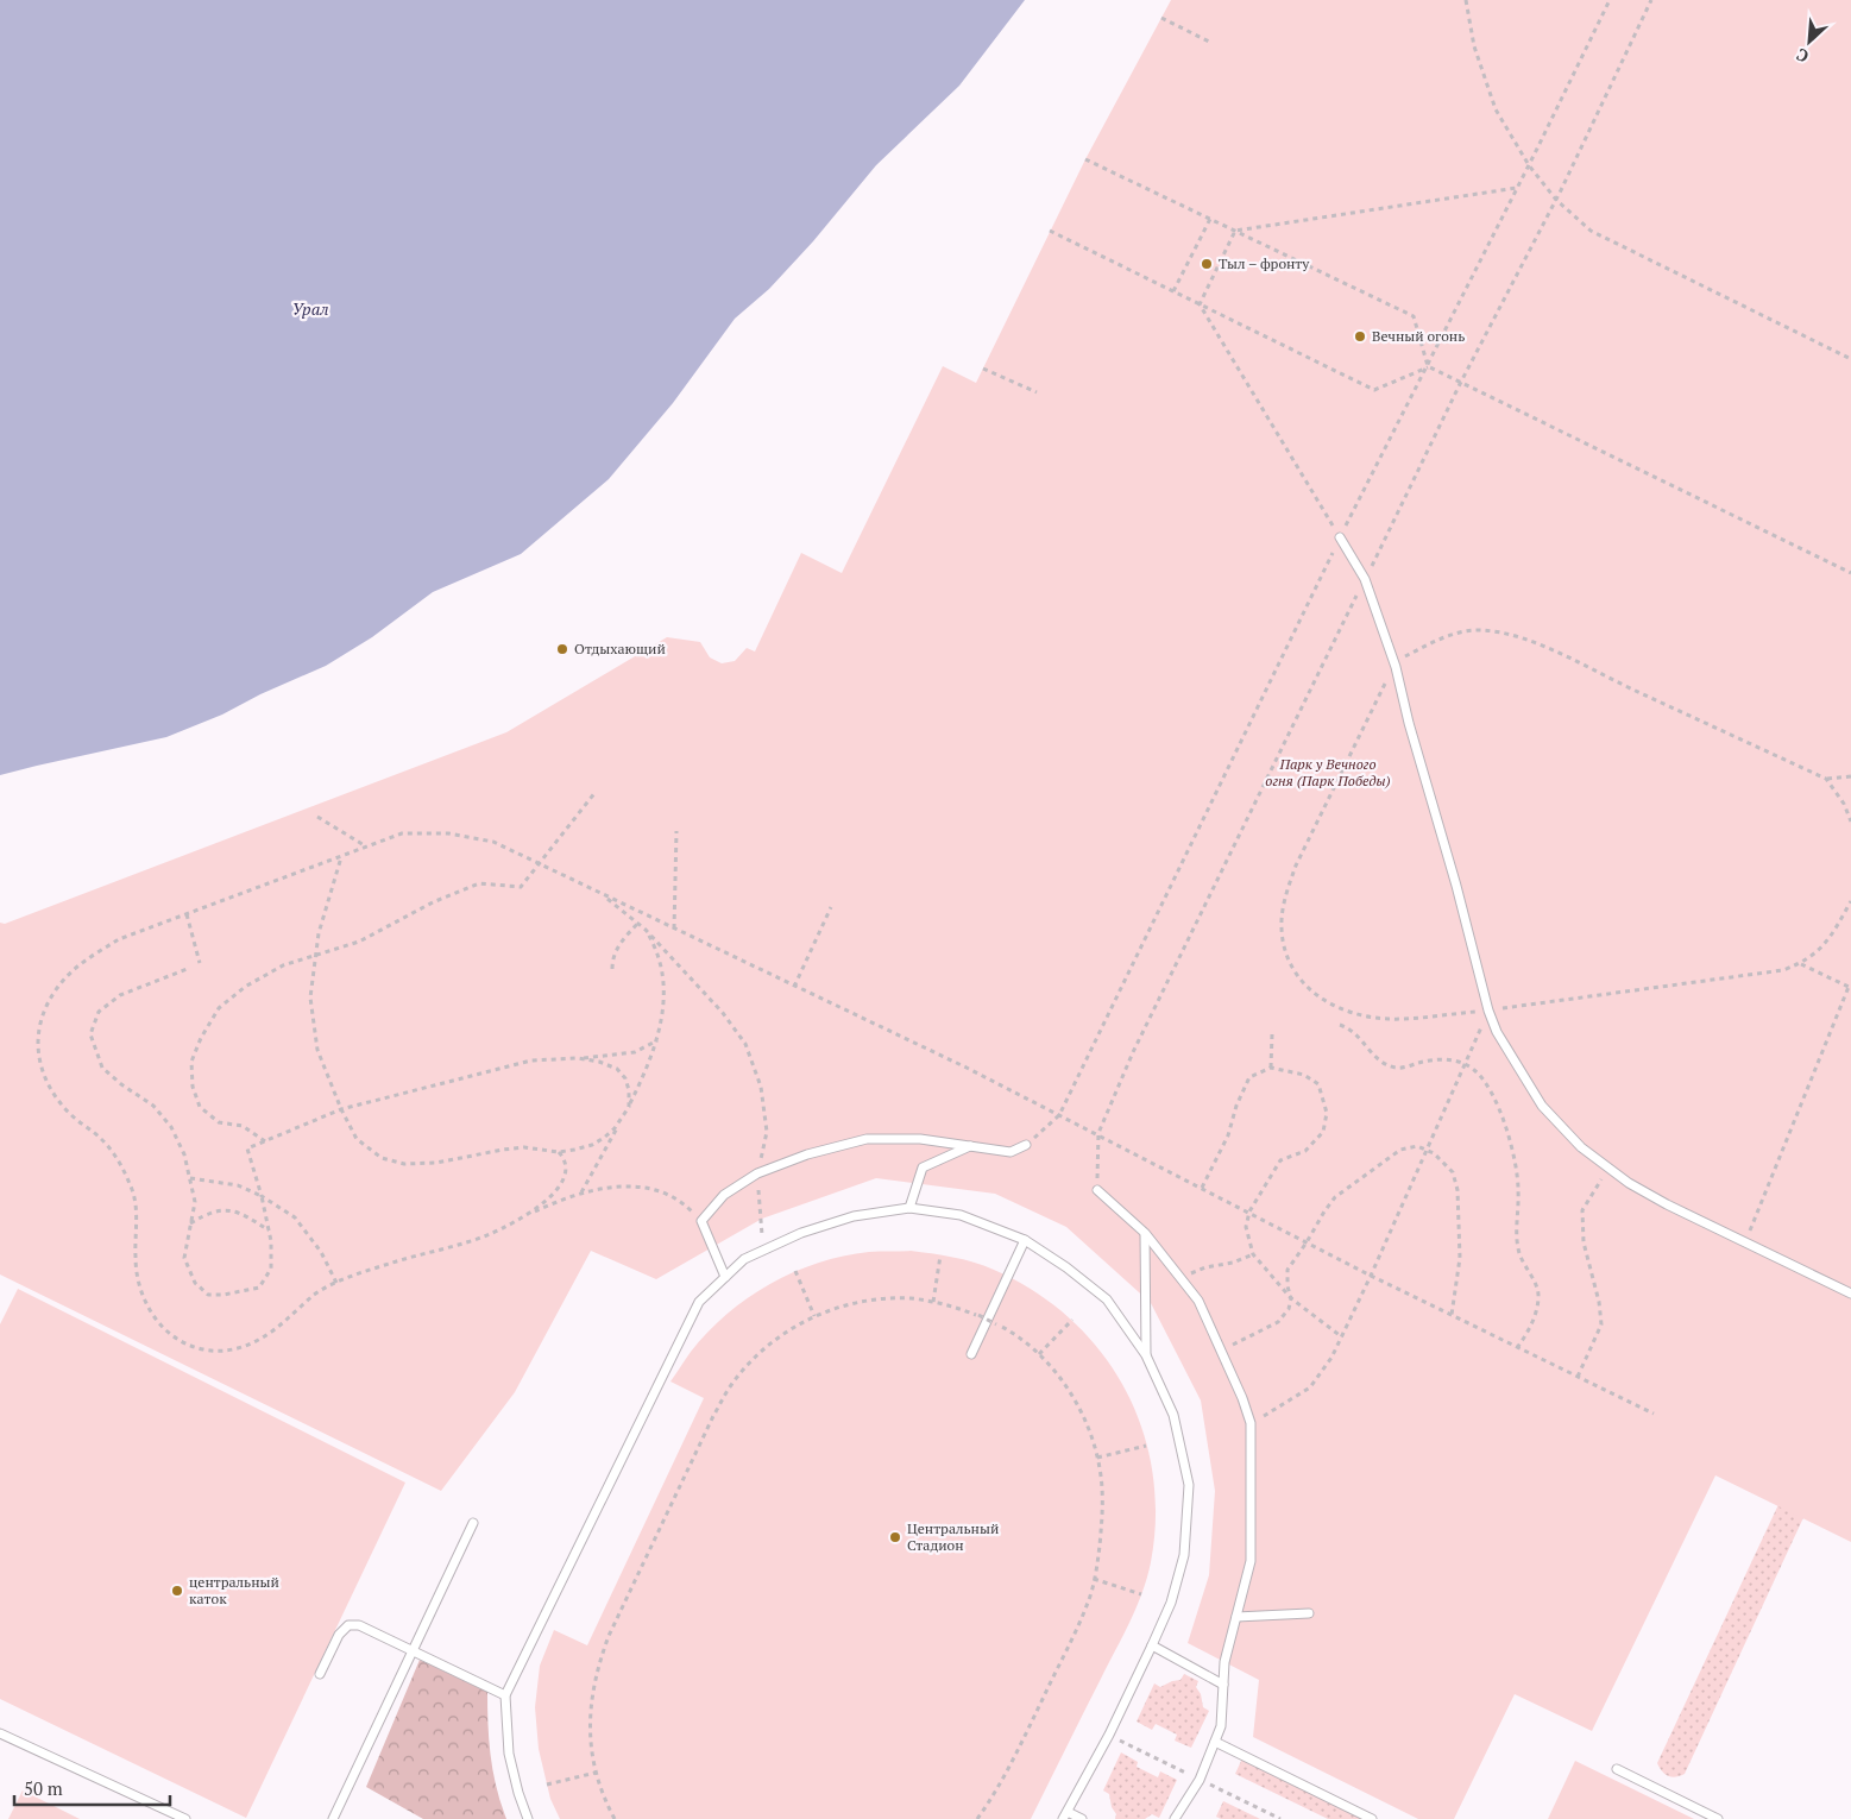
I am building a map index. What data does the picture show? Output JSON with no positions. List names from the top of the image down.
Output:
{
  "water": ["Урал"],
  "parks": ["Парк у Вечного огня (Парк Победы)"],
  "places": [
    "Тыл – фронту",
    "Вечный огонь",
    "Отдыхающий",
    "Центральный Стадион",
    "центральный каток"
  ],
  "scale_bar": "50 m",
  "north": "bottom left"
}
